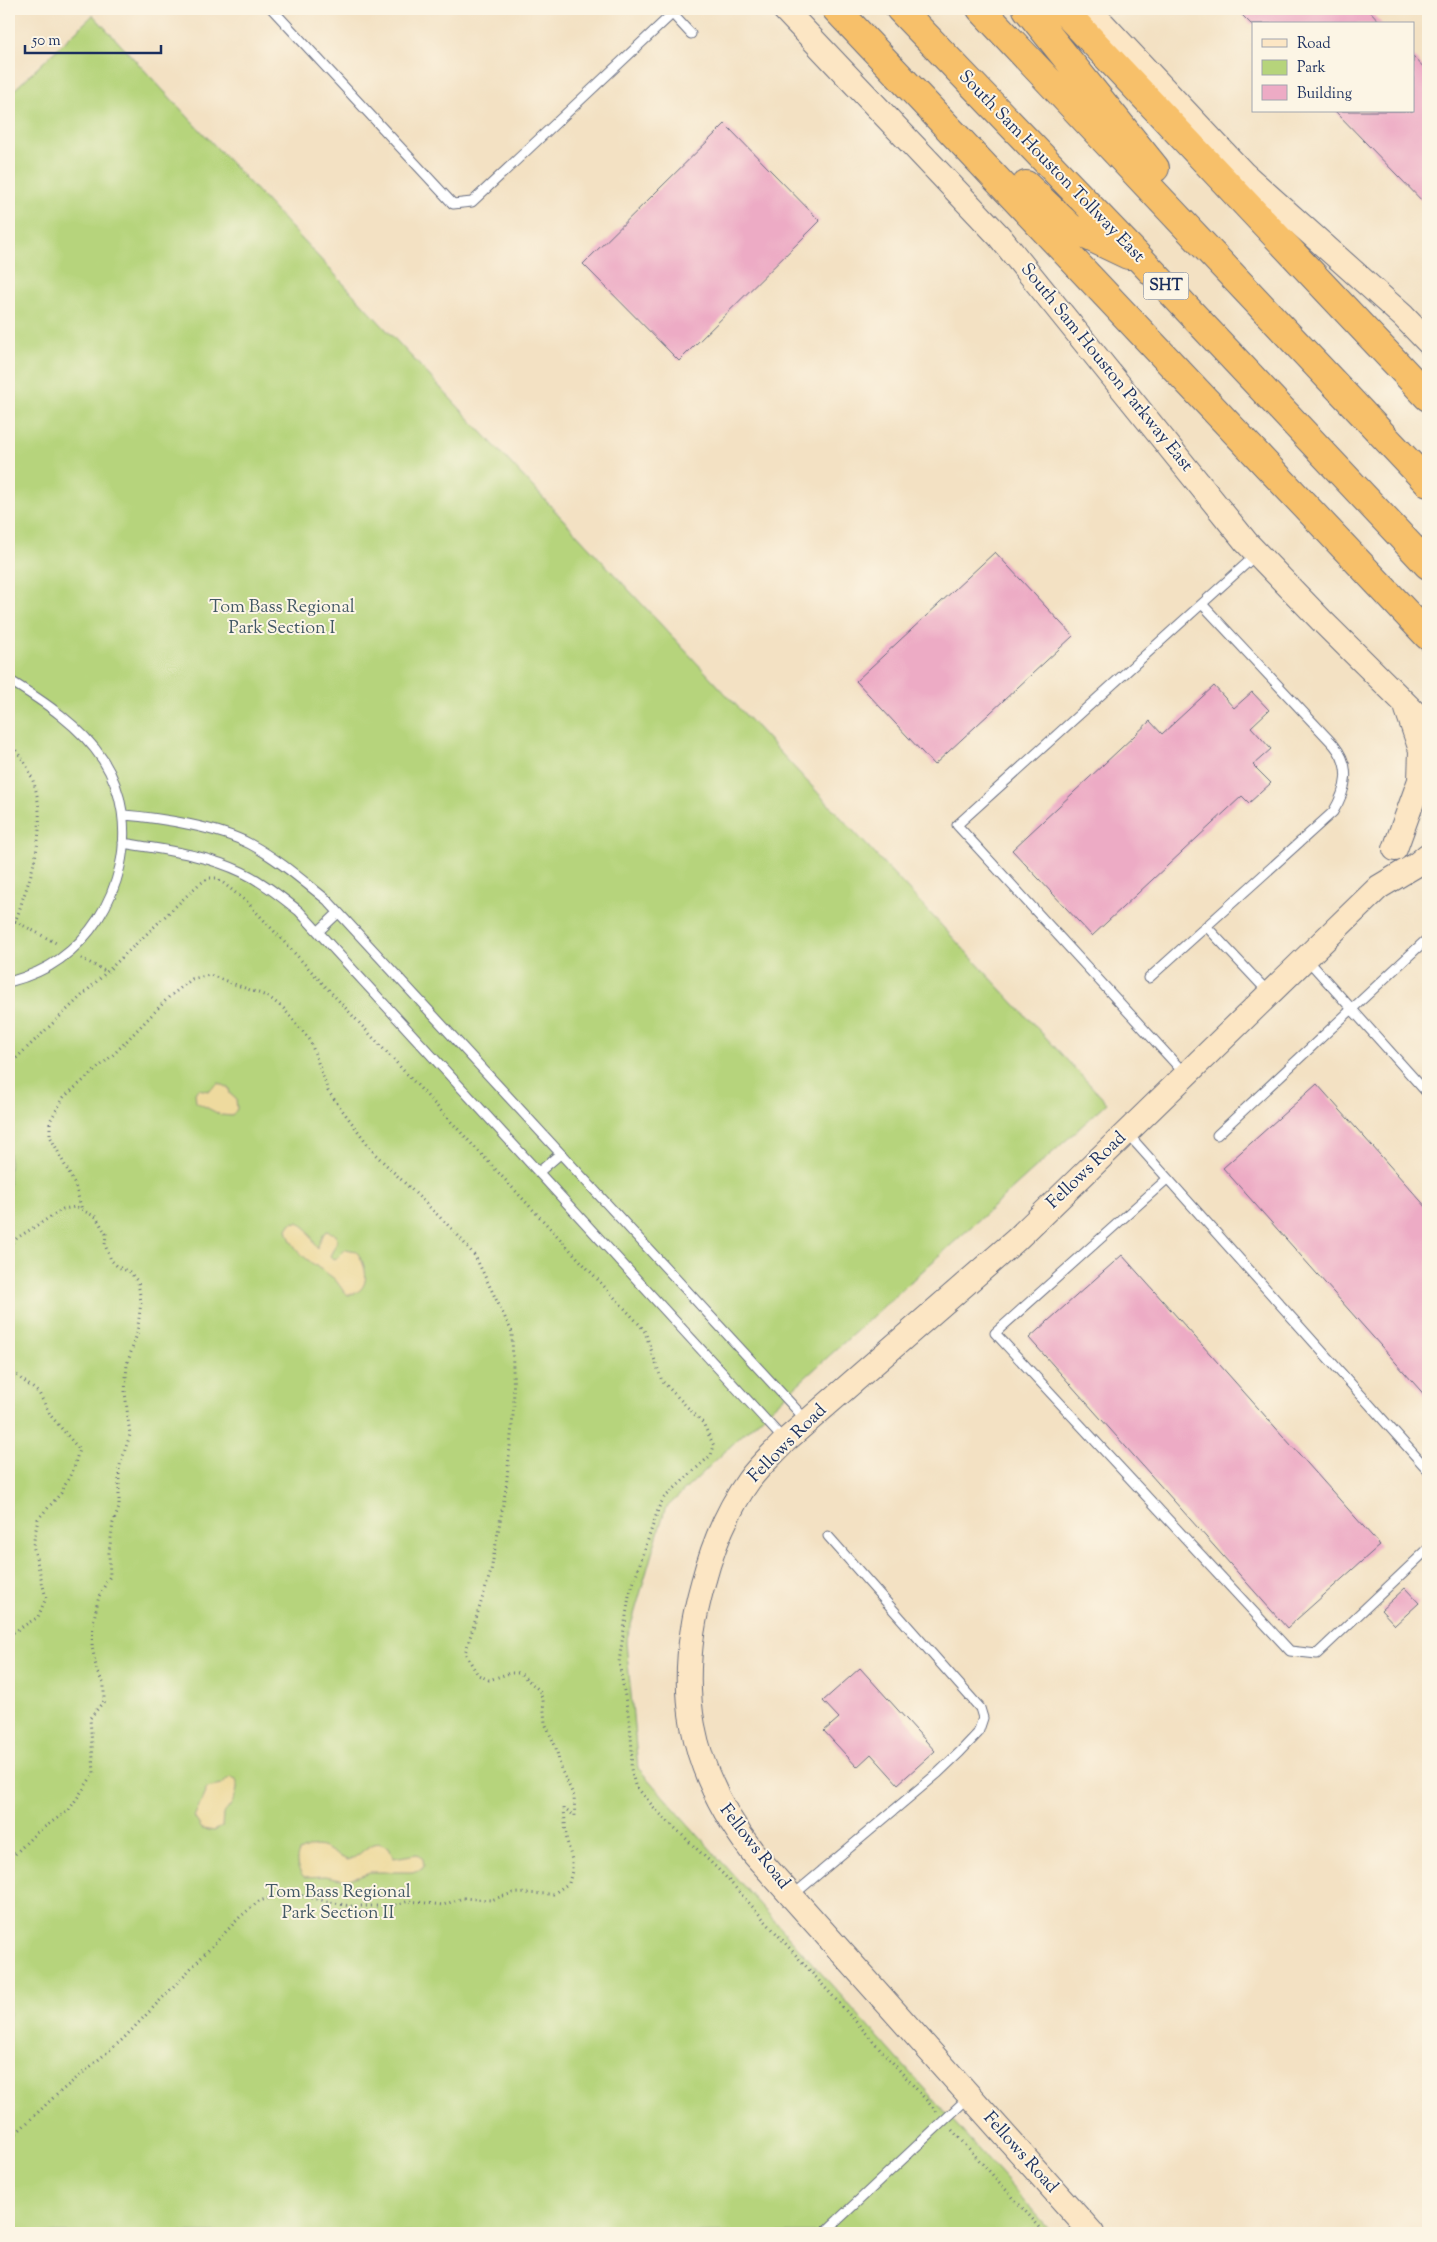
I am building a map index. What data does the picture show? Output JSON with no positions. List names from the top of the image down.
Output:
{
  "streets": {
    "highway": ["South Sam Houston Tollway East", "SHT"],
    "street": ["South Sam Houston Parkway East", "Fellows Road"]
  },
  "parks": ["Tom Bass Regional Park Section I", "Tom Bass Regional Park Section II"],
  "legend": ["Road", "Park", "Building"],
  "scale_bar": "50 m"
}
